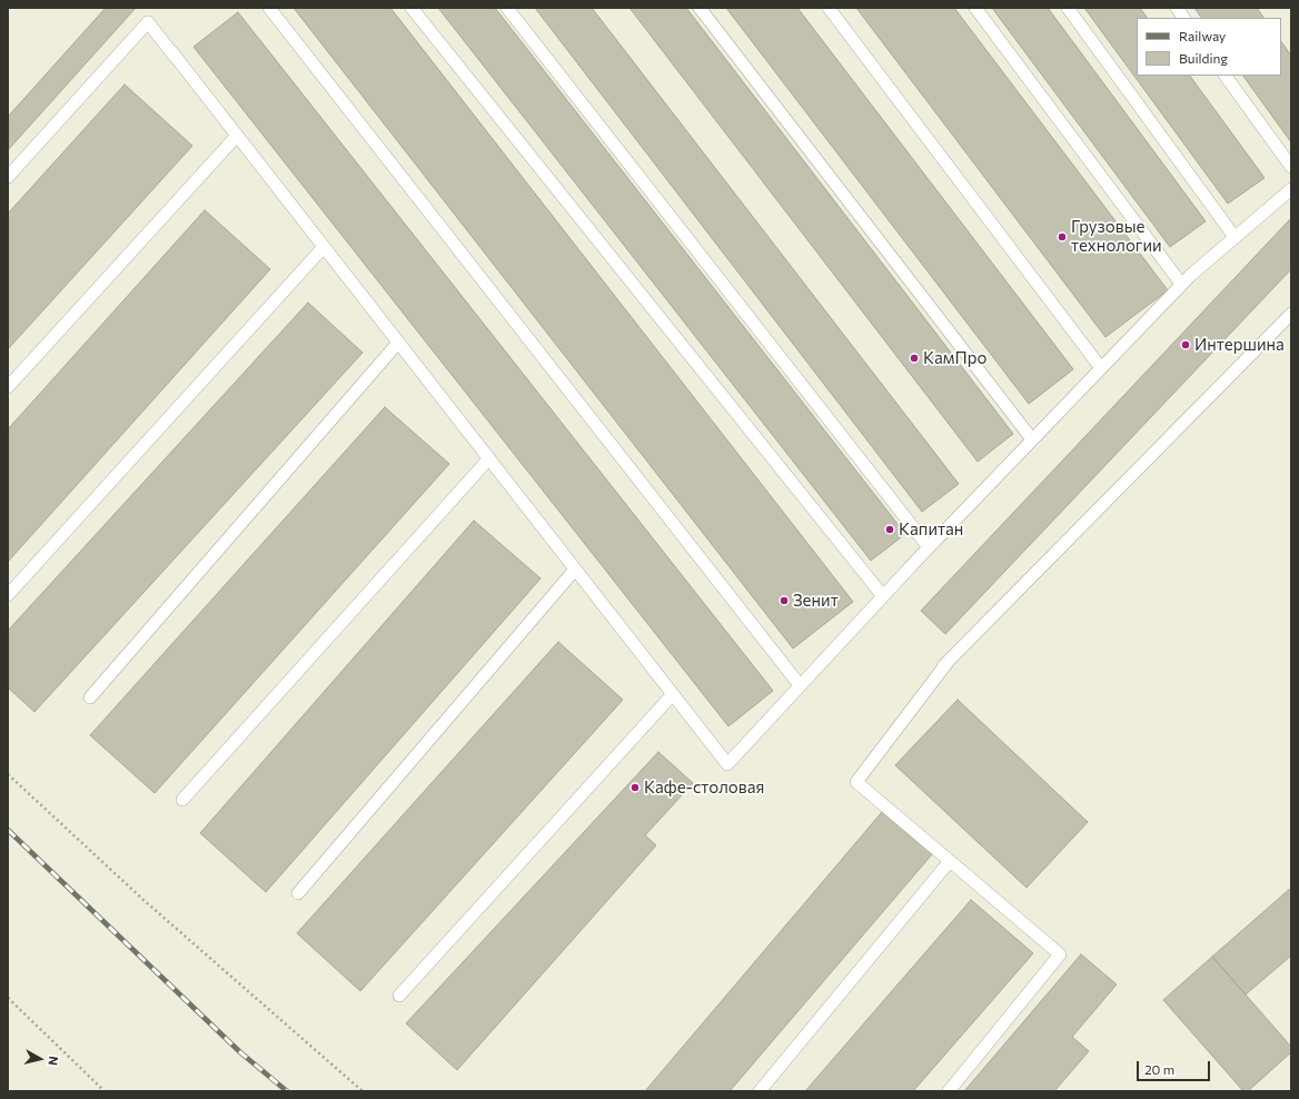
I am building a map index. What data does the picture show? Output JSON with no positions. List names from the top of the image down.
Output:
{
  "places": [
    "Грузовые технологии",
    "Интершина",
    "КамПро",
    "Капитан",
    "Зенит",
    "Кафе-столовая"
  ],
  "legend": ["Railway", "Building"],
  "scale_bar": "20 m",
  "north": "right"
}
